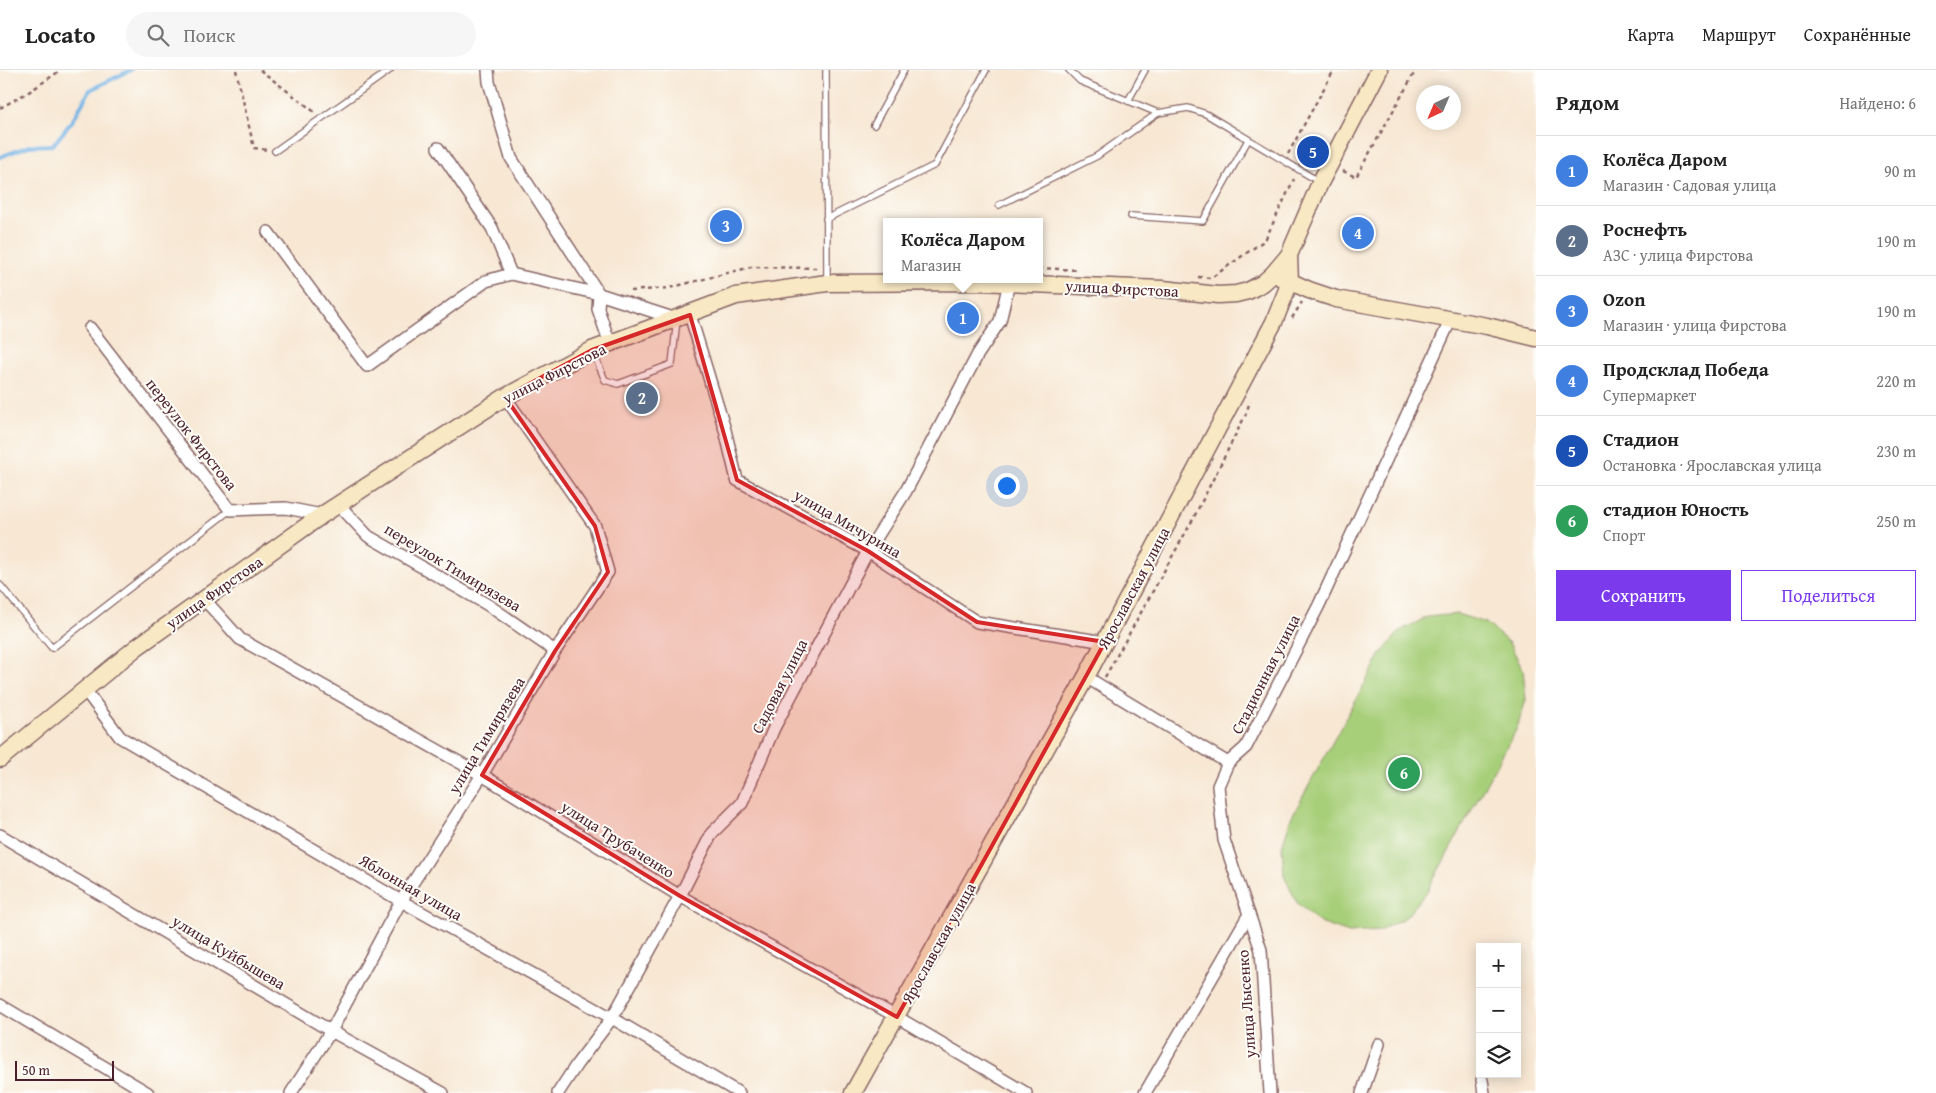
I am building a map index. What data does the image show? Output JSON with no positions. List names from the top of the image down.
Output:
{
  "streets": {
    "main road": ["улица Фирстова", "Ярославская улица"],
    "street": [
      "переулок Фирстова",
      "улица Мичурина",
      "переулок Тимирязева",
      "Стадионная улица",
      "Садовая улица",
      "улица Тимирязева",
      "улица Трубаченко",
      "Яблонная улица",
      "улица Куйбышева",
      "улица Лысенко"
    ]
  },
  "crossings": [
    ["улица Фирстова", "переулок Фирстова"],
    ["улица Фирстова", "улица Мичурина"],
    ["улица Фирстова", "переулок Тимирязева"],
    ["улица Фирстова", "Ярославская улица"],
    ["улица Фирстова", "Садовая улица"],
    ["улица Фирстова", "улица Тимирязева"],
    ["улица Фирстова", "улица Трубаченко"],
    ["улица Фирстова", "Яблонная улица"],
    ["улица Мичурина", "Ярославская улица"],
    ["улица Мичурина", "Садовая улица"],
    ["переулок Тимирязева", "улица Тимирязева"],
    ["Ярославская улица", "улица Трубаченко"],
    ["Стадионная улица", "улица Лысенко"],
    ["Садовая улица", "улица Трубаченко"],
    ["Садовая улица", "Яблонная улица"],
    ["улица Тимирязева", "улица Трубаченко"],
    ["улица Тимирязева", "Яблонная улица"],
    ["улица Тимирязева", "улица Куйбышева"]
  ],
  "scale_bar": "50 m",
  "north": "bottom left",
  "page": {
    "header": "Locato",
    "search": "Поиск",
    "nav": ["Карта", "Маршрут", "Сохранённые"],
    "heading": ["Рядом", "Найдено: 6"],
    "pins": [
      "5",
      "3",
      "4",
      "1",
      "2",
      "6"
    ],
    "list": [
      {
        "mark": "1",
        "name": "Колёса Даром",
        "note": "Магазин · Садовая улица",
        "value": "90 m"
      },
      {
        "mark": "2",
        "name": "Роснефть",
        "note": "АЗС · улица Фирстова",
        "value": "190 m"
      },
      {
        "mark": "3",
        "name": "Ozon",
        "note": "Магазин · улица Фирстова",
        "value": "190 m"
      },
      {
        "mark": "4",
        "name": "Продсклад Победа",
        "note": "Супермаркет",
        "value": "220 m"
      },
      {
        "mark": "5",
        "name": "Стадион",
        "note": "Остановка · Ярославская улица",
        "value": "230 m"
      },
      {
        "mark": "6",
        "name": "стадион Юность",
        "note": "Спорт",
        "value": "250 m"
      }
    ],
    "popup": ["Колёса Даром", "Магазин"],
    "buttons": ["Сохранить", "Поделиться"],
    "map_buttons": ["+", "−"],
    "scale": "50 m"
  }
}
